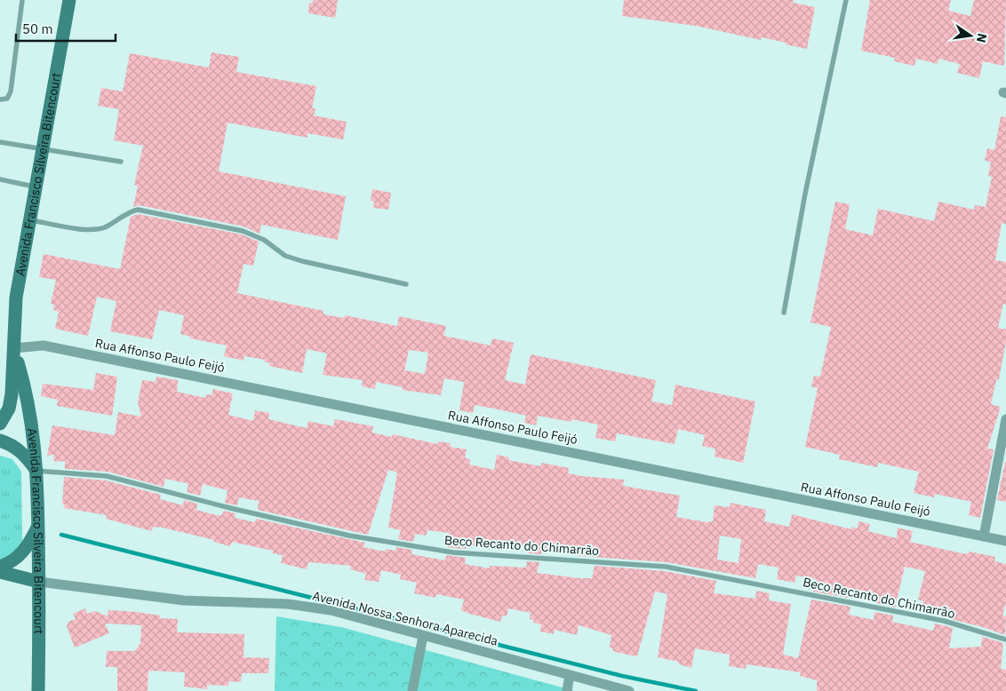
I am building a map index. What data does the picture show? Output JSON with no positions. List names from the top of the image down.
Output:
{
  "streets": {
    "main road": ["Avenida Francisco Silveira Bitencourt"],
    "street": ["Rua Affonso Paulo Feijó", "Avenida Nossa Senhora Aparecida"],
    "lane": ["Beco Recanto do Chimarrão"]
  },
  "crossings": [
    ["Avenida Francisco Silveira Bitencourt", "Rua Affonso Paulo Feijó"],
    ["Avenida Francisco Silveira Bitencourt", "Beco Recanto do Chimarrão"],
    ["Avenida Francisco Silveira Bitencourt", "Avenida Nossa Senhora Aparecida"]
  ],
  "scale_bar": "50 m",
  "north": "right"
}
